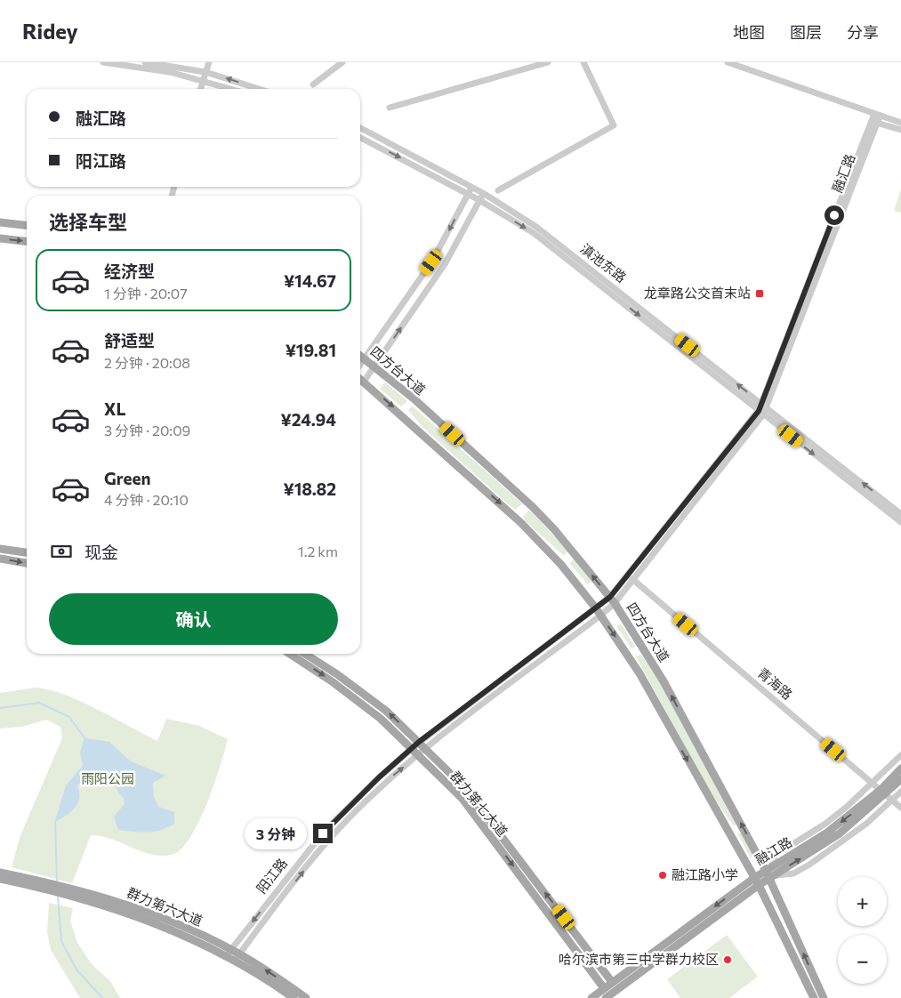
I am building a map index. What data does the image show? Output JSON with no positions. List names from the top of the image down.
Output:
{
  "streets": {
    "main road": [
      "四方台大道",
      "群力第七大道",
      "融江路",
      "群力第六大道"
    ],
    "street": [
      "融汇路",
      "滇池东路",
      "青海路",
      "阳江路"
    ]
  },
  "crossings": [
    ["融汇路", "滇池东路"],
    ["融汇路", "四方台大道"],
    ["融汇路", "青海路"],
    ["融汇路", "阳江路"],
    ["四方台大道", "融江路"],
    ["四方台大道", "阳江路"],
    ["青海路", "融江路"],
    ["群力第七大道", "融江路"],
    ["群力第七大道", "阳江路"],
    ["阳江路", "群力第六大道"]
  ],
  "parks": ["雨阳公园"],
  "places": {
    "transit": ["龙章路公交首末站"],
    "other": ["融江路小学", "哈尔滨市第三中学群力校区"]
  },
  "page": {
    "header": "Ridey",
    "nav": ["地图", "图层", "分享"],
    "banner": ["融汇路", "阳江路"],
    "heading": "选择车型",
    "list": [
      {
        "name": "经济型",
        "note": "1 分钟 · 20:07",
        "value": "¥14.67"
      },
      {
        "name": "舒适型",
        "note": "2 分钟 · 20:08",
        "value": "¥19.81"
      },
      {
        "name": "XL",
        "note": "3 分钟 · 20:09",
        "value": "¥24.94"
      },
      {
        "name": "Green",
        "note": "4 分钟 · 20:10",
        "value": "¥18.82"
      }
    ],
    "pay": ["现金", "1.2 km"],
    "buttons": "确认",
    "bubble": "3 分钟",
    "map_buttons": ["+", "−"]
  }
}
